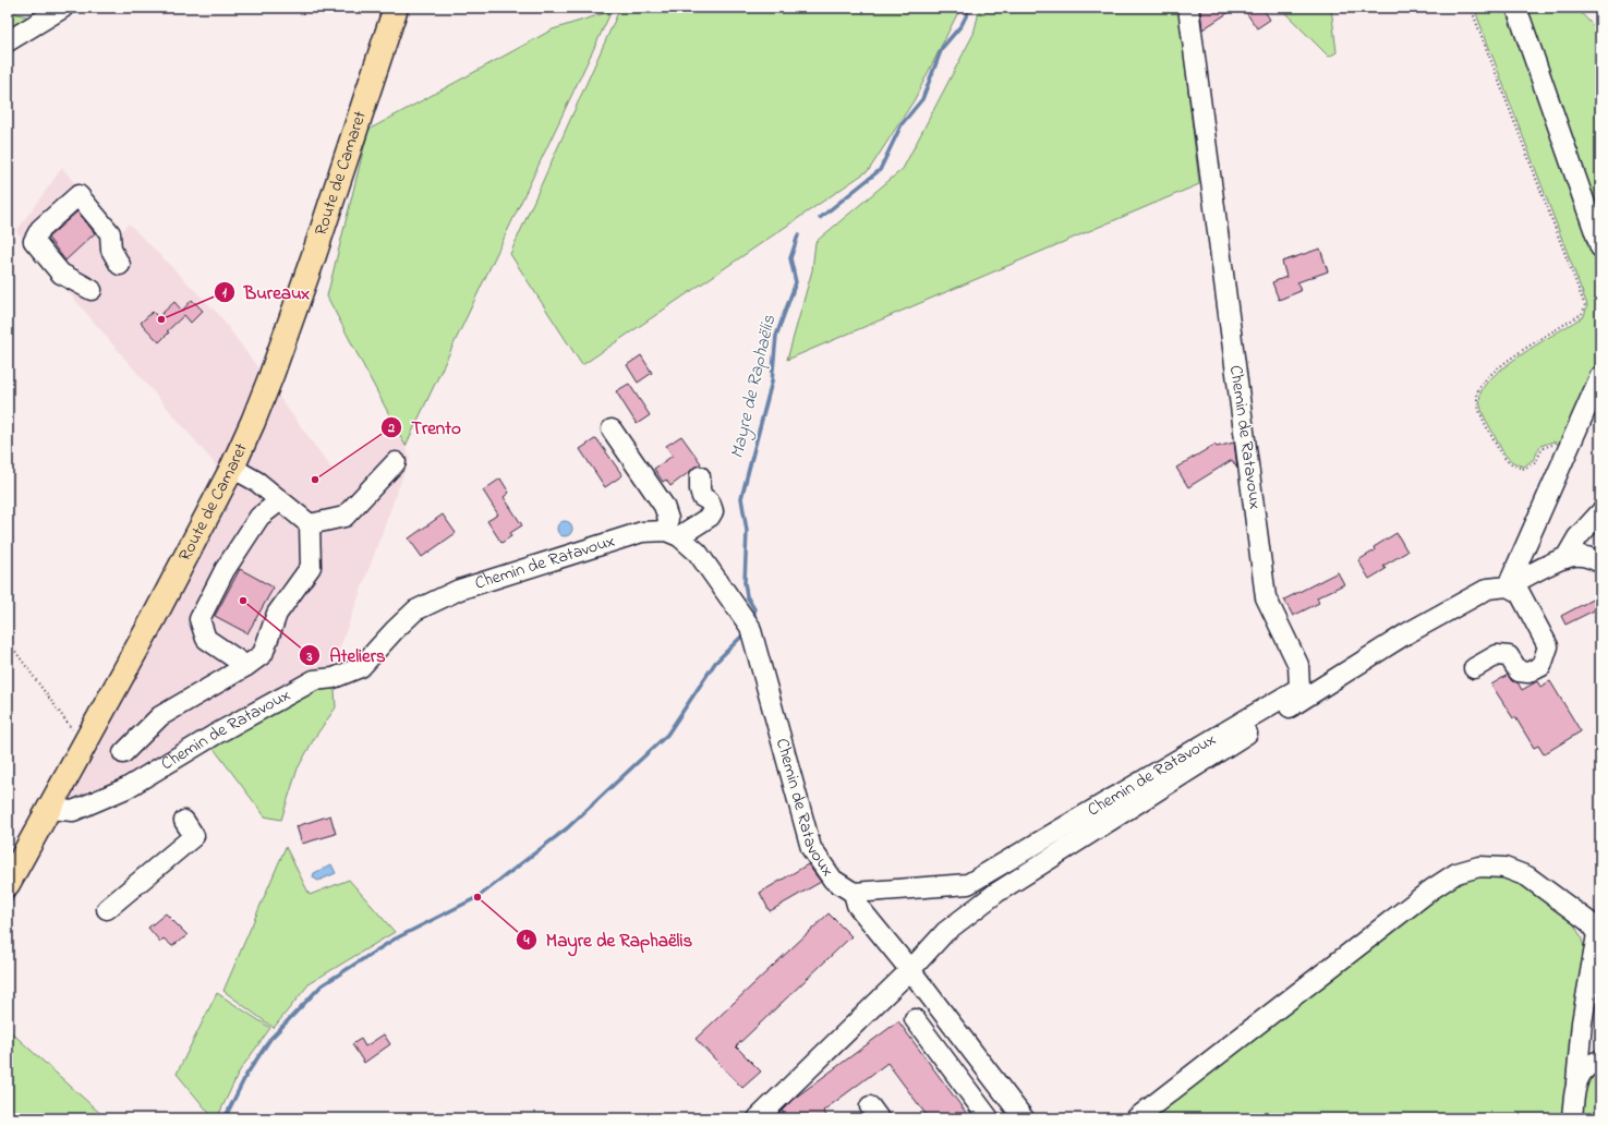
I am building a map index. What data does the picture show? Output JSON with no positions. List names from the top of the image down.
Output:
{
  "streets": {
    "main road": ["Route de Camaret"],
    "street": ["Chemin de Ratavoux"]
  },
  "crossings": [
    ["Route de Camaret", "Chemin de Ratavoux"]
  ],
  "water": ["Mayre de Raphaëlis"],
  "places": [
    "Bureaux",
    "Trento",
    "Ateliers",
    "Mayre de Raphaëlis"
  ]
}
